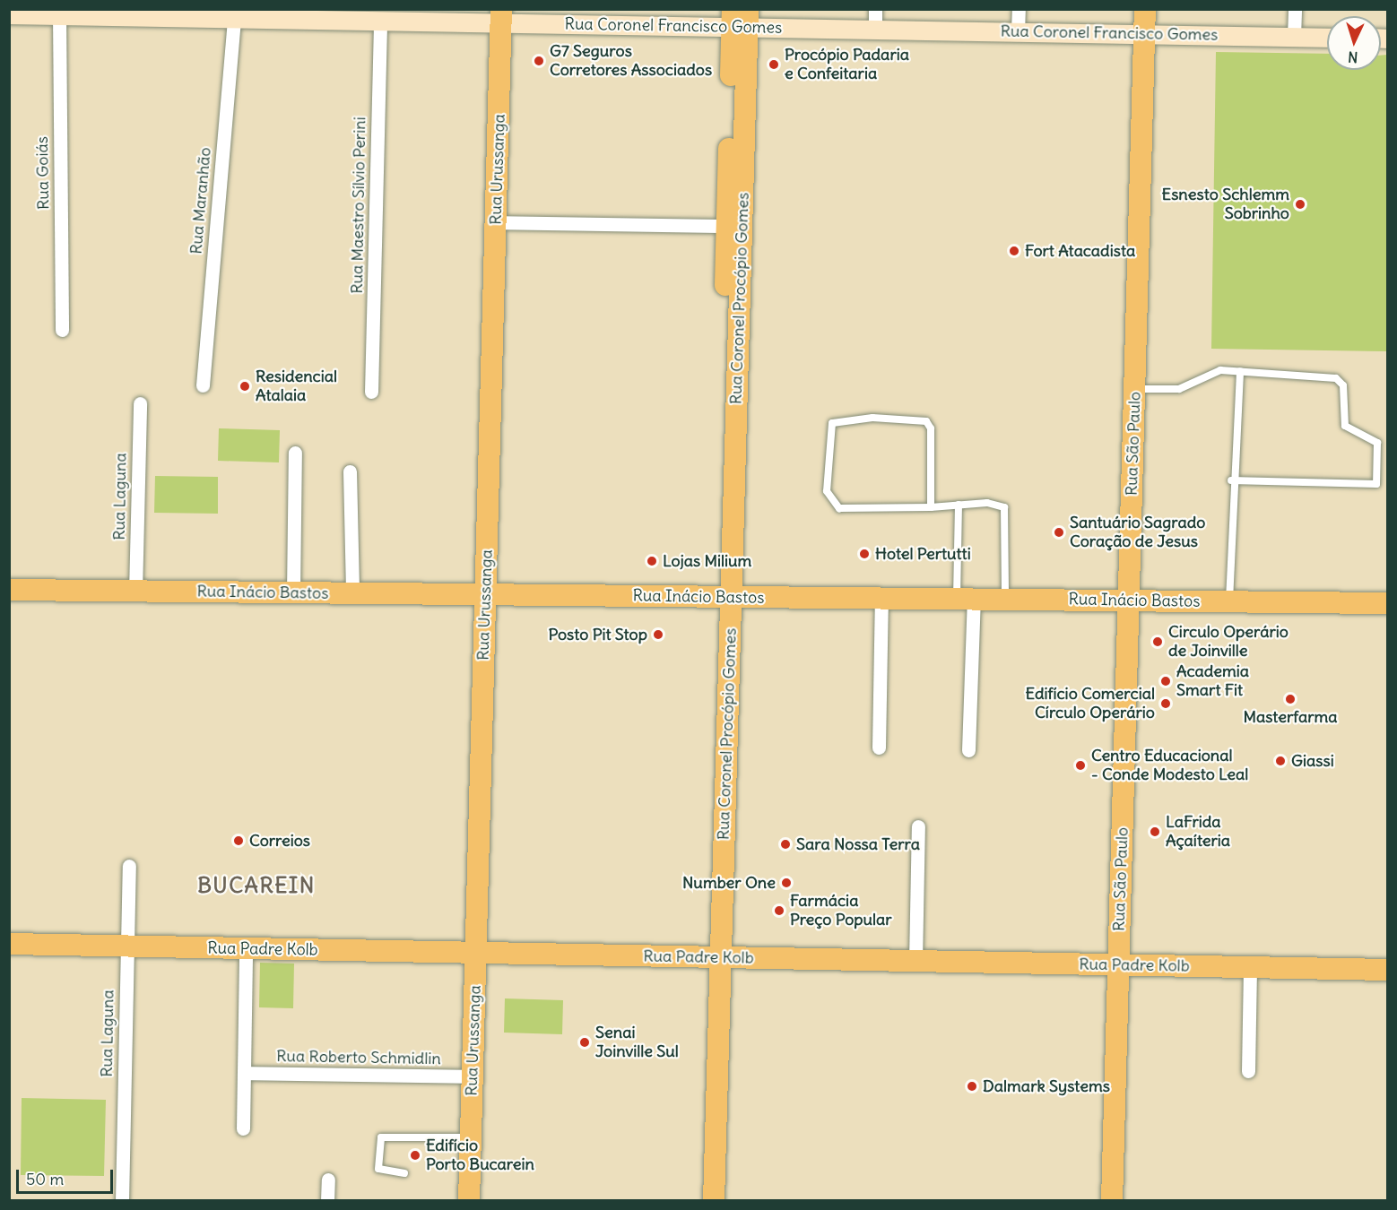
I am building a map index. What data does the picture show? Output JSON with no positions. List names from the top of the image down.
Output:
{
  "streets": {
    "main road": [
      "Rua Coronel Francisco Gomes",
      "Rua Urussanga",
      "Rua Coronel Procópio Gomes",
      "Rua São Paulo",
      "Rua Inácio Bastos",
      "Rua Padre Kolb"
    ],
    "street": [
      "Rua Goiás",
      "Rua Maranhão",
      "Rua Maestro Sílvio Perini",
      "Rua Laguna",
      "Rua Roberto Schmidlin"
    ]
  },
  "crossings": [
    ["Rua Coronel Francisco Gomes", "Rua Urussanga"],
    ["Rua Coronel Francisco Gomes", "Rua Goiás"],
    ["Rua Coronel Francisco Gomes", "Rua Maranhão"],
    ["Rua Coronel Francisco Gomes", "Rua Maestro Sílvio Perini"],
    ["Rua Coronel Francisco Gomes", "Rua Coronel Procópio Gomes"],
    ["Rua Coronel Francisco Gomes", "Rua São Paulo"],
    ["Rua Urussanga", "Rua Inácio Bastos"],
    ["Rua Urussanga", "Rua Padre Kolb"],
    ["Rua Urussanga", "Rua Roberto Schmidlin"],
    ["Rua Coronel Procópio Gomes", "Rua Inácio Bastos"],
    ["Rua Coronel Procópio Gomes", "Rua Padre Kolb"],
    ["Rua São Paulo", "Rua Inácio Bastos"],
    ["Rua São Paulo", "Rua Padre Kolb"],
    ["Rua Laguna", "Rua Inácio Bastos"],
    ["Rua Laguna", "Rua Padre Kolb"]
  ],
  "districts": ["BUCAREIN"],
  "places": [
    "G7 Seguros Corretores Associados",
    "Procópio Padaria e Confeitaria",
    "Esnesto Schlemm Sobrinho",
    "Fort Atacadista",
    "Residencial Atalaia",
    "Santuário Sagrado Coração de Jesus",
    "Hotel Pertutti",
    "Lojas Milium",
    "Posto Pit Stop",
    "Circulo Operário de Joinville",
    "Academia Smart Fit",
    "Masterfarma",
    "Edifício Comercial Círculo Operário",
    "Giassi",
    "Centro Educacional - Conde Modesto Leal",
    "LaFrida Açaíteria",
    "Correios",
    "Sara Nossa Terra",
    "Number One",
    "Farmácia Preço Popular",
    "Senai Joinville Sul",
    "Dalmark Systems",
    "Edifício Porto Bucarein"
  ],
  "scale_bar": "50 m",
  "north": "bottom"
}
